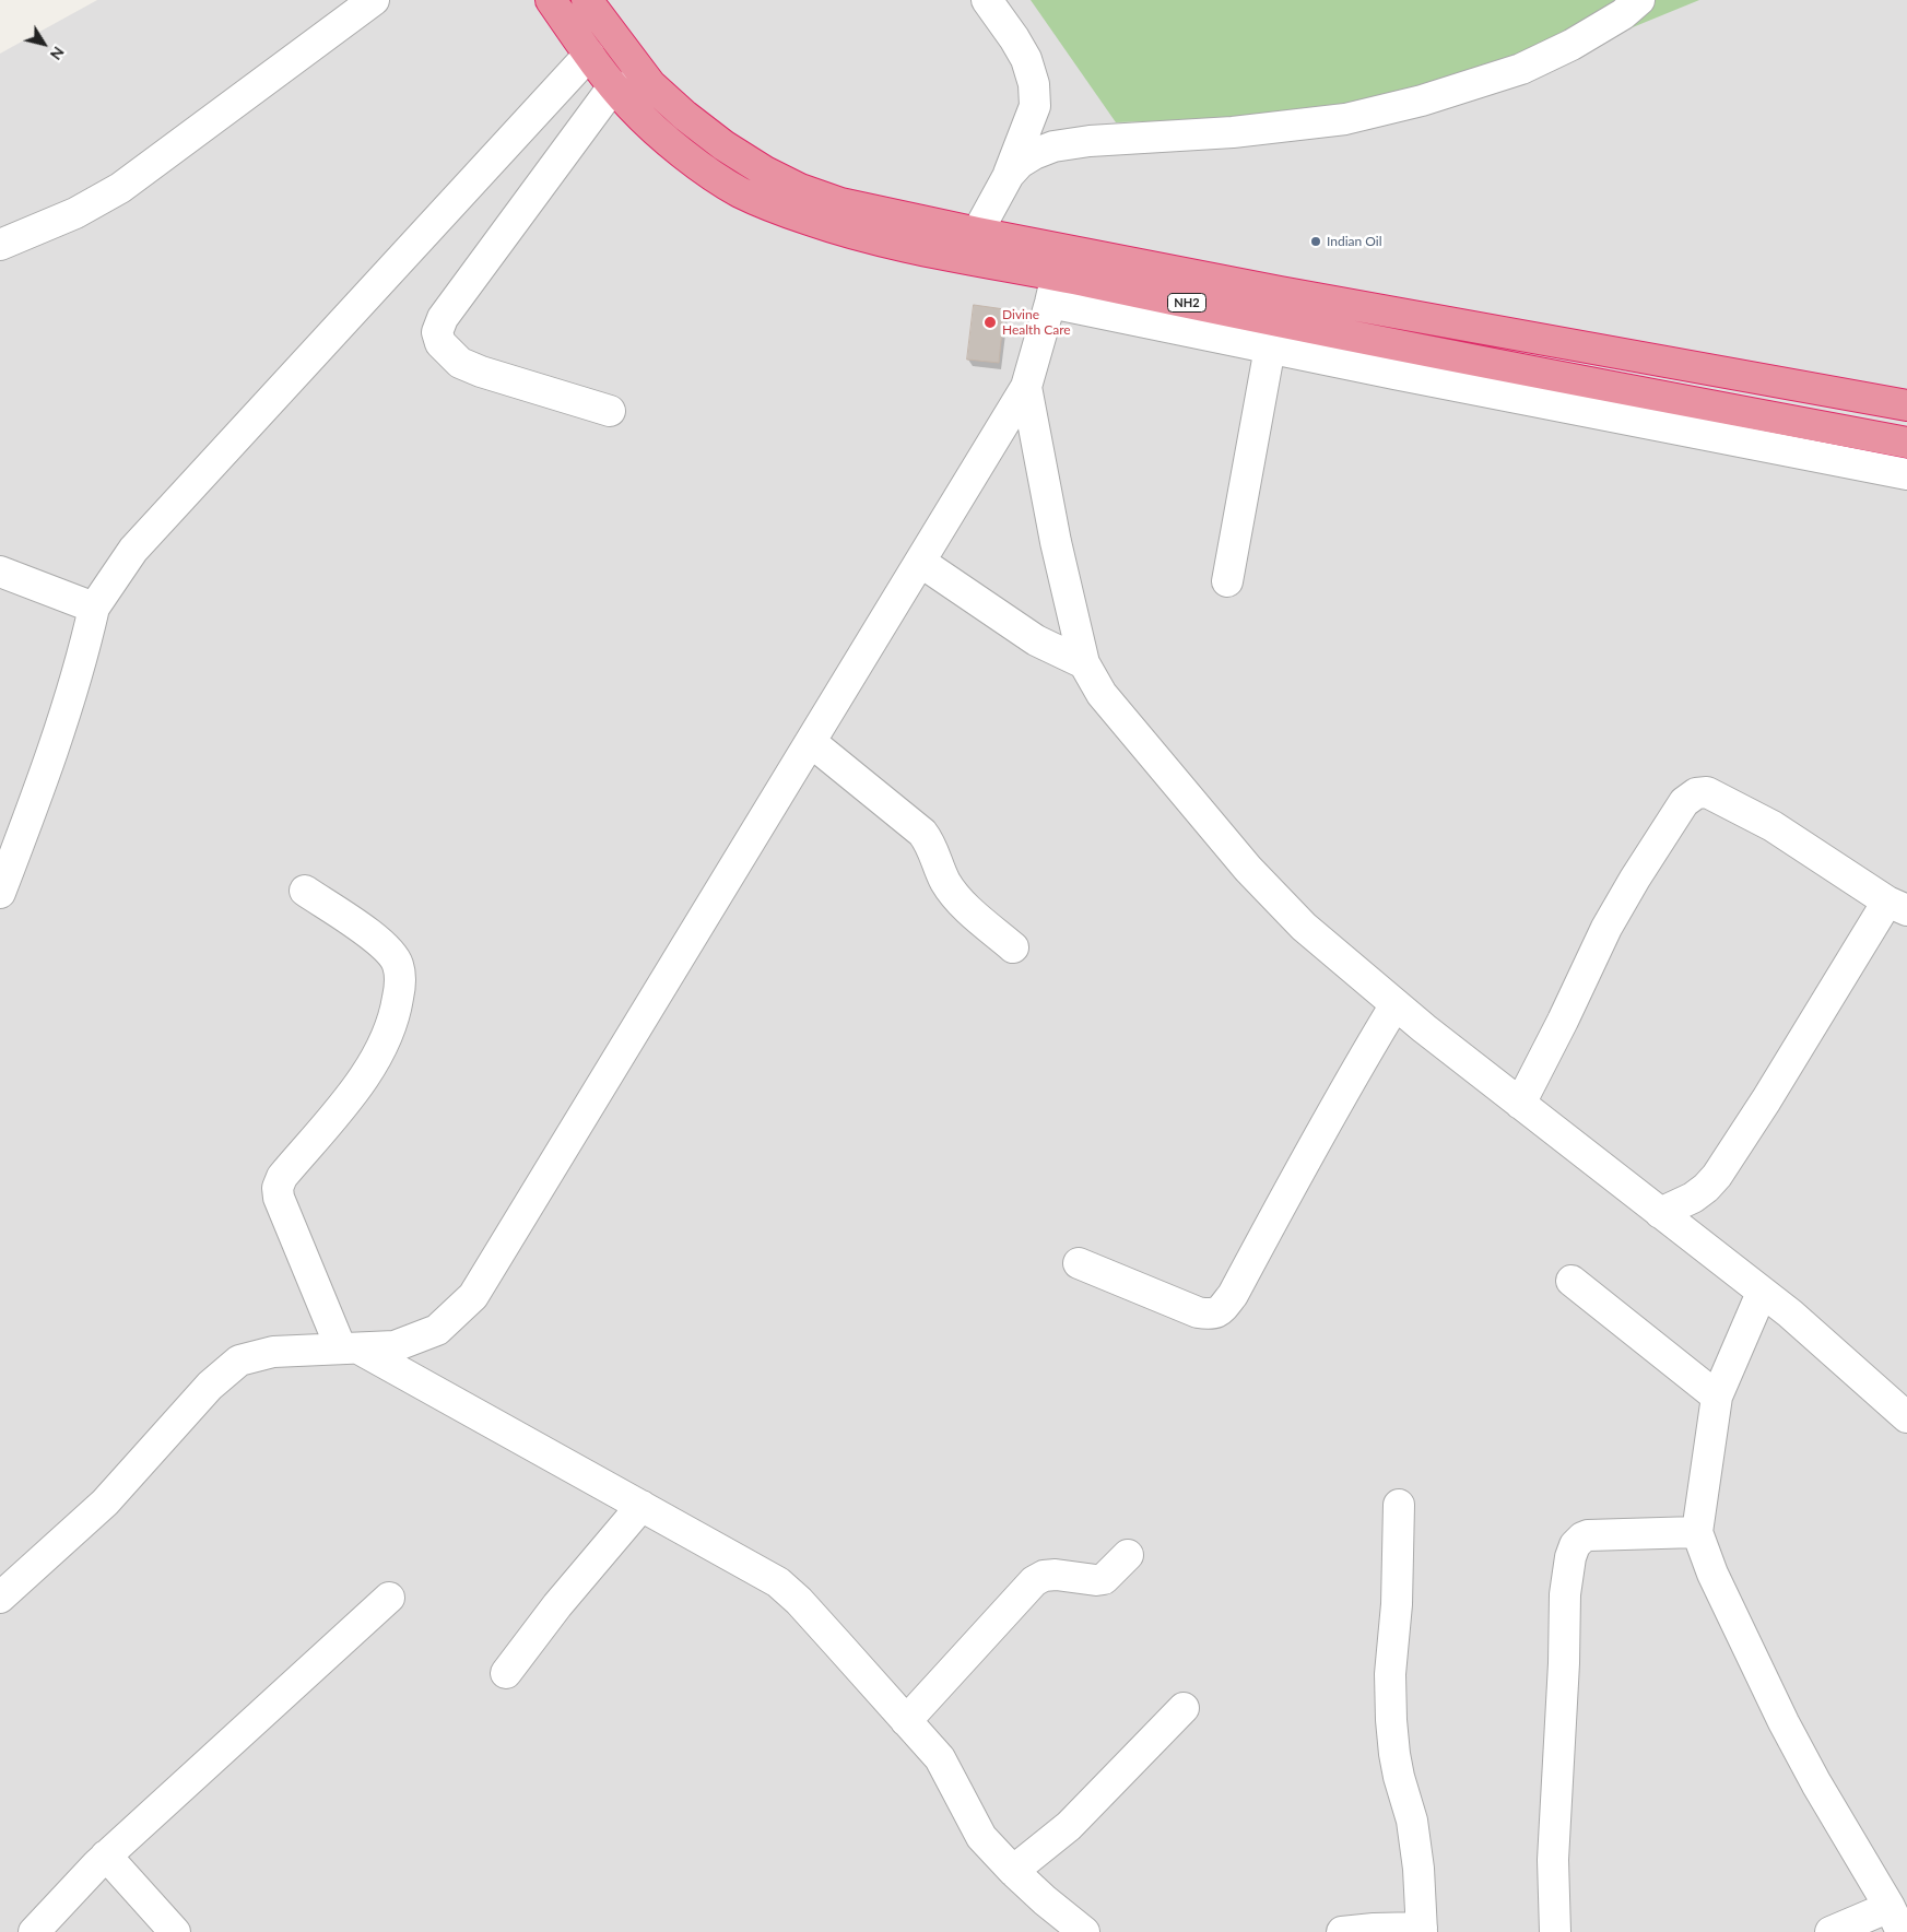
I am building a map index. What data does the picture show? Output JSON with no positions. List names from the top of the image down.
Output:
{
  "streets": {
    "highway": ["NH2"]
  },
  "places": ["Indian Oil", "Divine Health Care"],
  "north": "bottom right"
}
